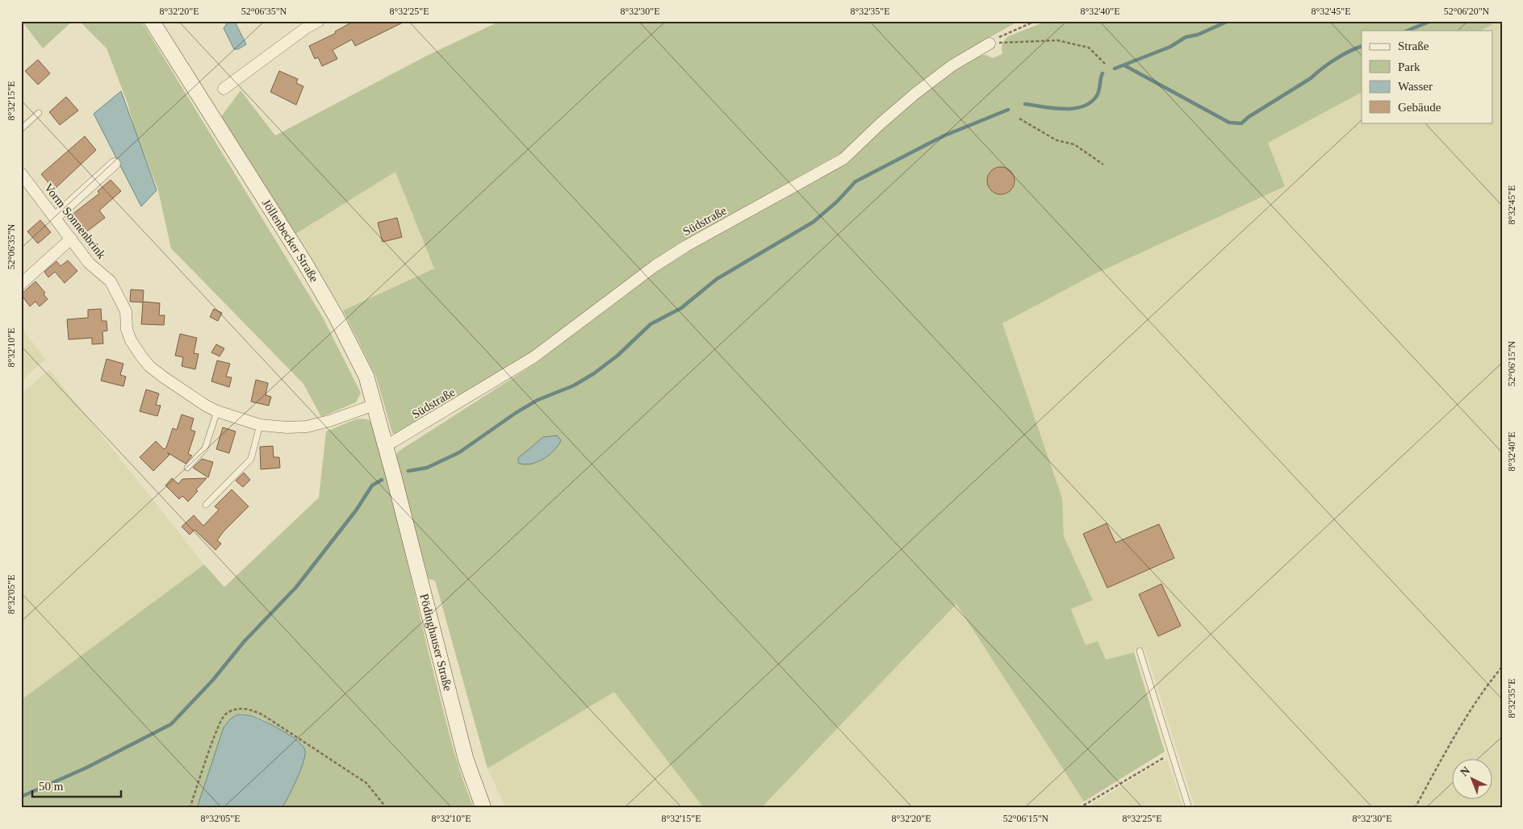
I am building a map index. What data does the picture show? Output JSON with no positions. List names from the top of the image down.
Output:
{
  "streets": {
    "main road": ["Jöllenbecker Straße", "Pödinghauser Straße"],
    "street": ["Vorm Sonnenbrink", "Südstraße"]
  },
  "crossings": [
    ["Vorm Sonnenbrink", "Jöllenbecker Straße"],
    ["Südstraße", "Jöllenbecker Straße"],
    ["Jöllenbecker Straße", "Pödinghauser Straße"]
  ],
  "legend": [
    "Straße",
    "Park",
    "Wasser",
    "Gebäude"
  ],
  "scale_bar": "50 m",
  "north": "top left",
  "coordinates": [
    "8°32'20\"E",
    "52°06'35\"N",
    "8°32'25\"E",
    "8°32'30\"E",
    "8°32'35\"E",
    "8°32'40\"E",
    "8°32'45\"E",
    "52°06'20\"N",
    "8°32'15\"E",
    "8°32'10\"E",
    "52°06'15\"N",
    "8°32'05\"E"
  ]
}
